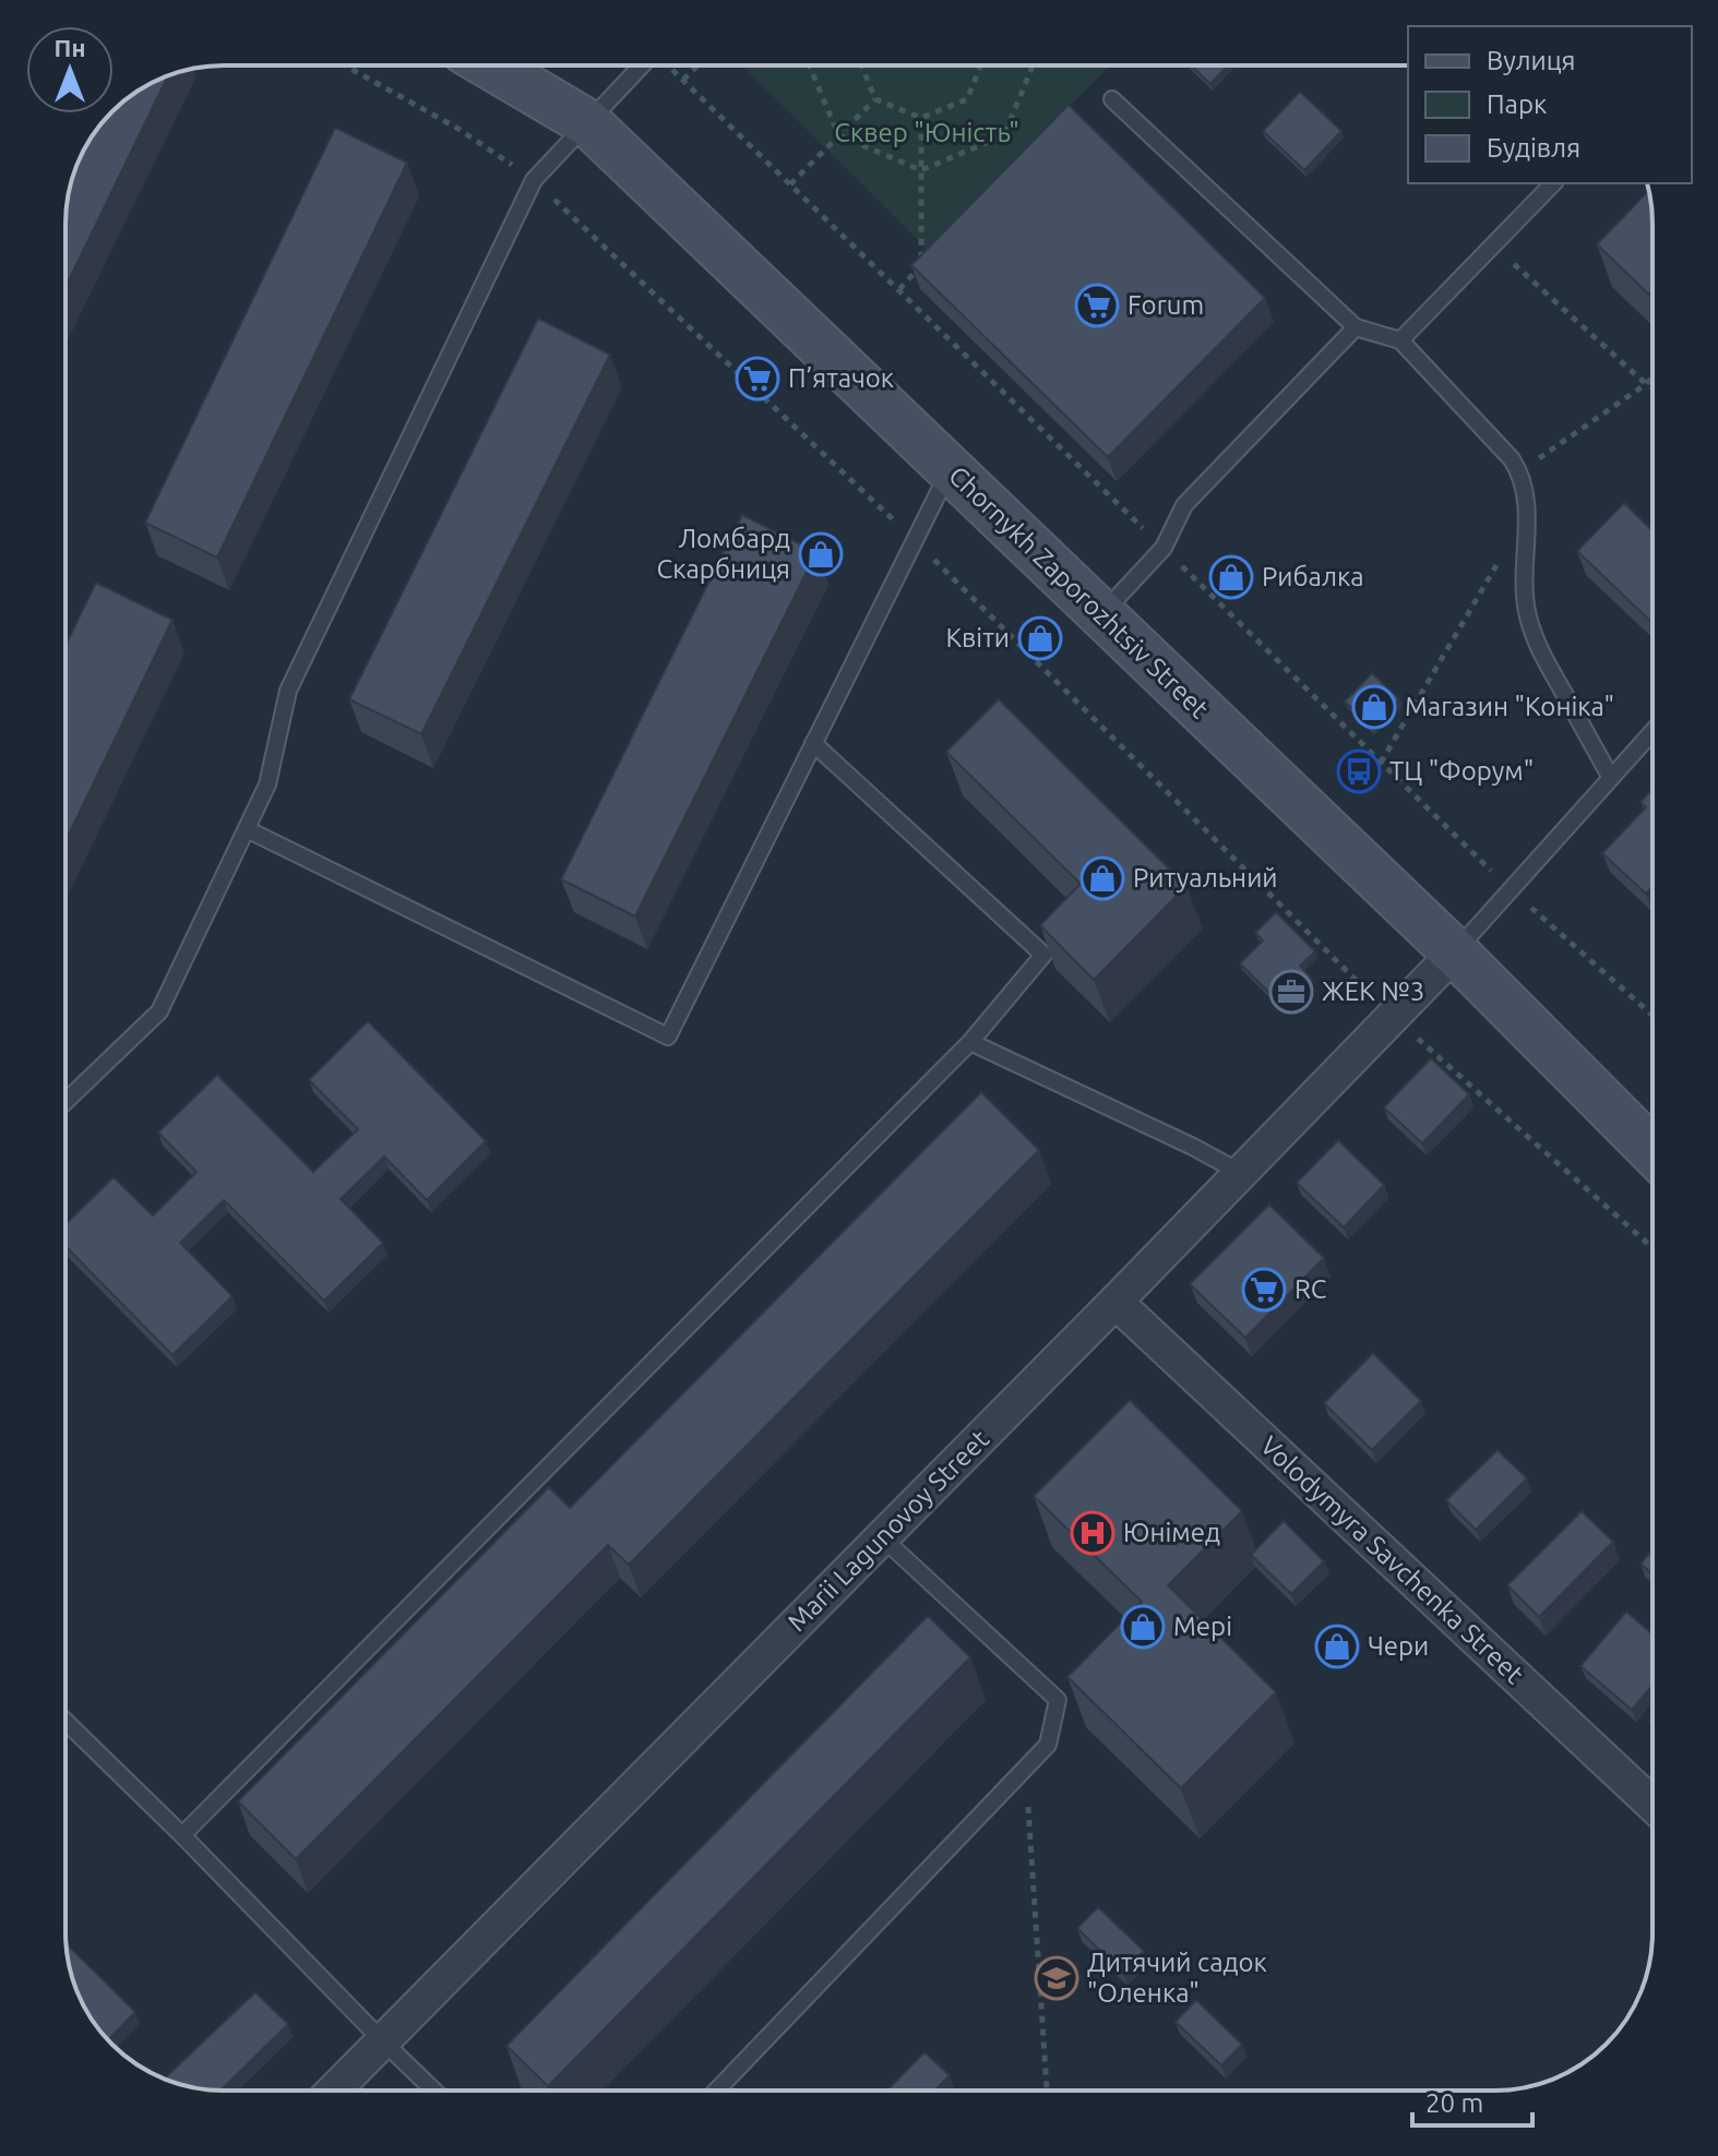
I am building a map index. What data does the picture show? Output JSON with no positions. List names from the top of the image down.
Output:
{
  "streets": {
    "street": ["Chornykh Zaporozhtsiv Street", "Marii Lagunovoy Street", "Volodymyra Savchenka Street"]
  },
  "crossings": [
    ["Chornykh Zaporozhtsiv Street", "Marii Lagunovoy Street"],
    ["Marii Lagunovoy Street", "Volodymyra Savchenka Street"]
  ],
  "parks": ["Сквер \"Юність\""],
  "places": {
    "supermarket": ["Forum", "П’ятачок", "RC"],
    "shop": [
      "Ломбард Скарбниця",
      "Рибалка",
      "Квіти",
      "Магазин \"Коніка\"",
      "Ритуальний",
      "Мері",
      "Чери"
    ],
    "bus stop": ["ТЦ \"Форум\""],
    "office": ["ЖЕК №3"],
    "hospital": ["Юнімед"],
    "school or university": ["Дитячий садок \"Оленка\""]
  },
  "legend": ["Вулиця", "Парк", "Будівля"],
  "scale_bar": "20 m",
  "north": "top"
}
